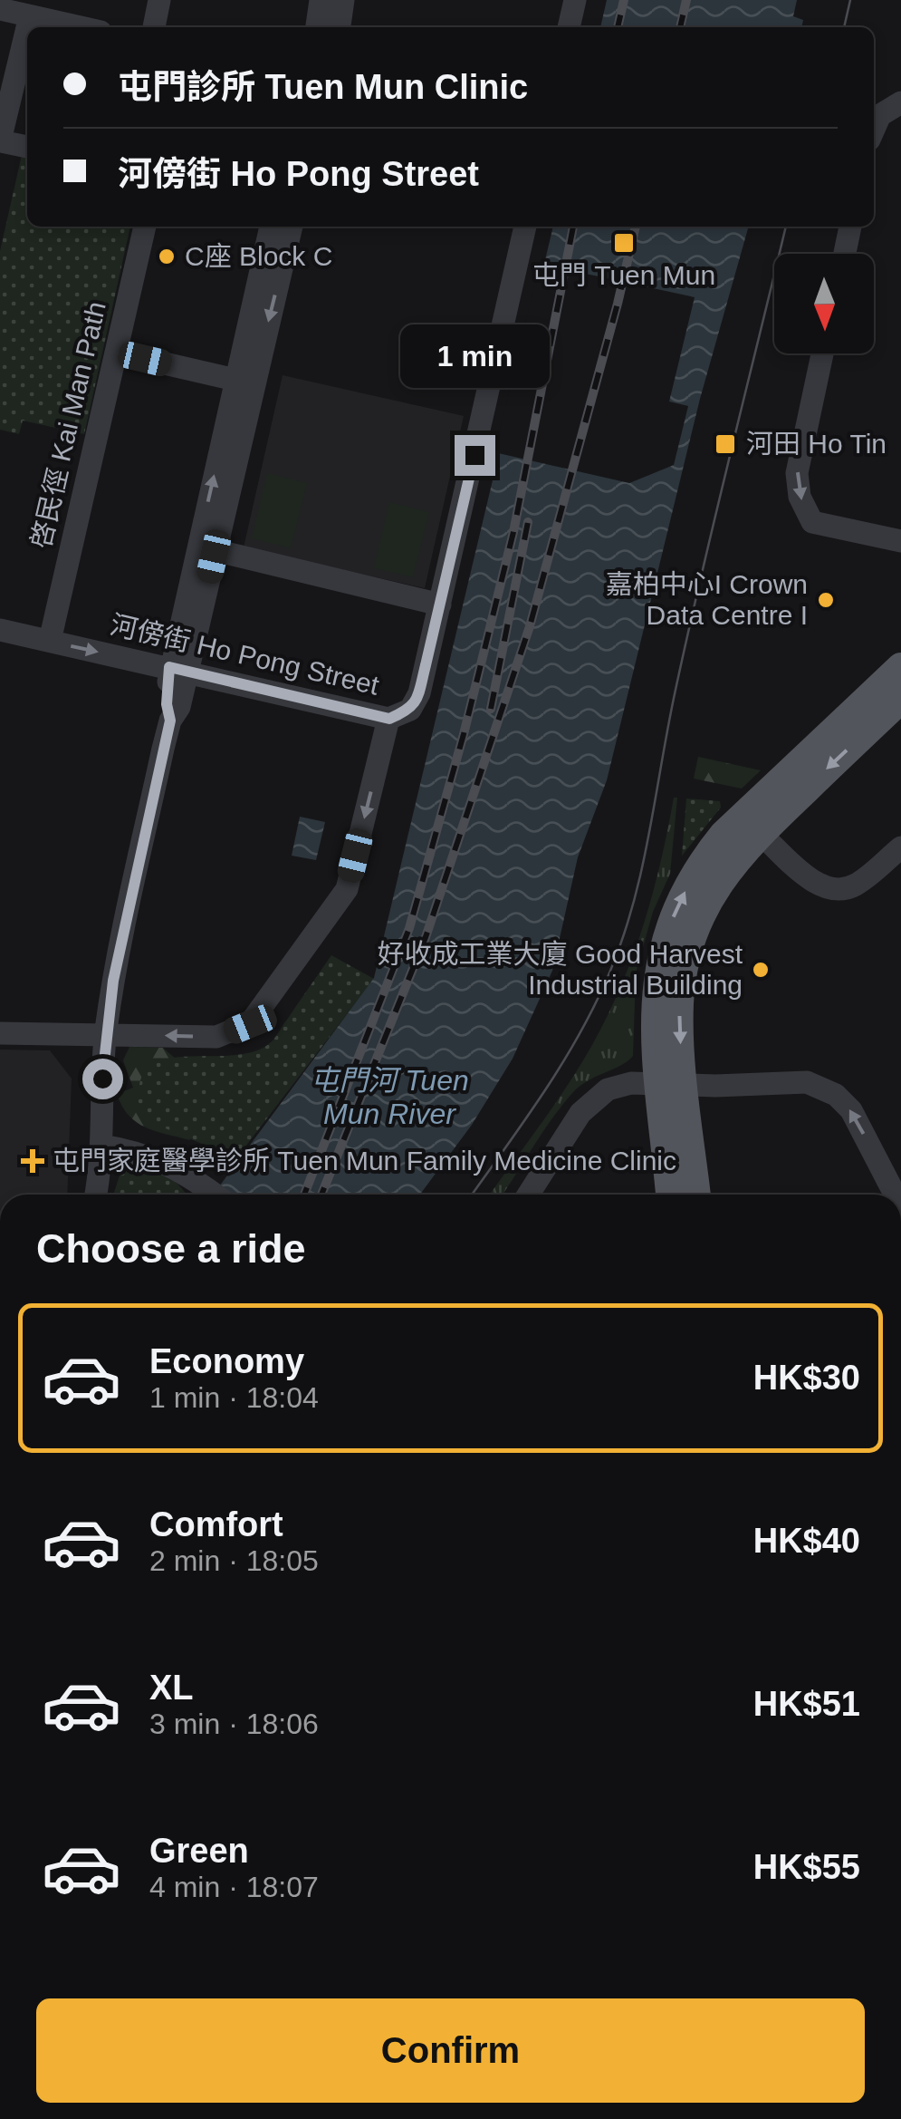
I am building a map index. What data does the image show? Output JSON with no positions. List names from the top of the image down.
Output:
{
  "streets": {
    "street": ["啓民徑 Kai Man Path", "河傍街 Ho Pong Street"]
  },
  "crossings": [
    ["啓民徑 Kai Man Path", "河傍街 Ho Pong Street"]
  ],
  "water": ["屯門河 Tuen Mun River"],
  "places": {
    "transit": ["屯門 Tuen Mun", "河田 Ho Tin"],
    "other": ["C座 Block C", "嘉柏中心I Crown Data Centre I", "好收成工業大廈 Good Harvest Industrial Building"],
    "health": ["屯門家庭醫學診所 Tuen Mun Family Medicine Clinic"]
  },
  "north": "bottom",
  "page": {
    "banner": ["屯門診所 Tuen Mun Clinic", "河傍街 Ho Pong Street"],
    "bubble": "1 min",
    "heading": "Choose a ride",
    "list": [
      {
        "name": "Economy",
        "note": "1 min · 18:04",
        "value": "HK$30"
      },
      {
        "name": "Comfort",
        "note": "2 min · 18:05",
        "value": "HK$40"
      },
      {
        "name": "XL",
        "note": "3 min · 18:06",
        "value": "HK$51"
      },
      {
        "name": "Green",
        "note": "4 min · 18:07",
        "value": "HK$55"
      }
    ],
    "buttons": "Confirm"
  }
}
